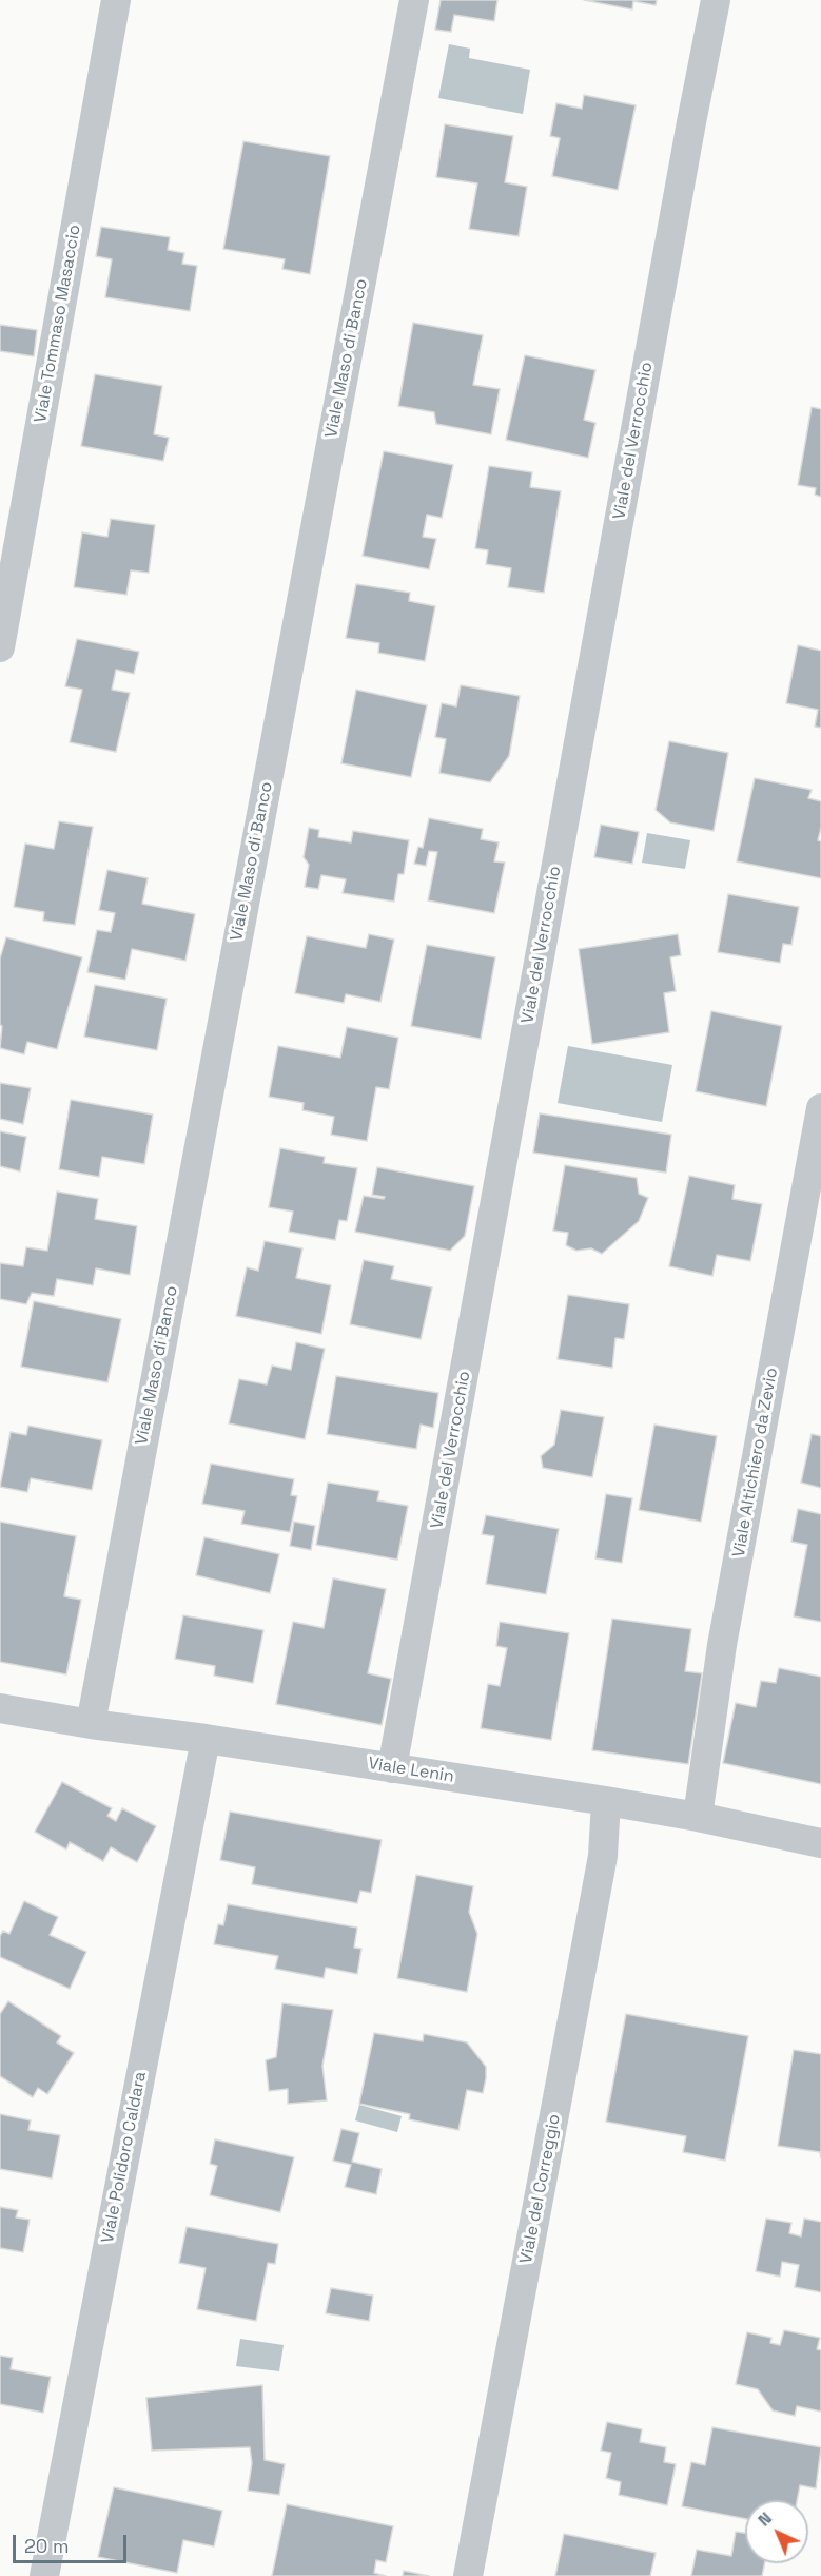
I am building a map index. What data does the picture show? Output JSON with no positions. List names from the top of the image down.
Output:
{
  "streets": {
    "street": [
      "Viale Tommaso Masaccio",
      "Viale Maso di Banco",
      "Viale del Verrocchio",
      "Viale Altichiero da Zevio",
      "Viale Lenin",
      "Viale Polidoro Caldara",
      "Viale del Correggio"
    ]
  },
  "crossings": [
    ["Viale Maso di Banco", "Viale Lenin"],
    ["Viale del Verrocchio", "Viale Lenin"],
    ["Viale Altichiero da Zevio", "Viale Lenin"],
    ["Viale Lenin", "Viale Polidoro Caldara"],
    ["Viale Lenin", "Viale del Correggio"]
  ],
  "scale_bar": "20 m",
  "north": "top left"
}
